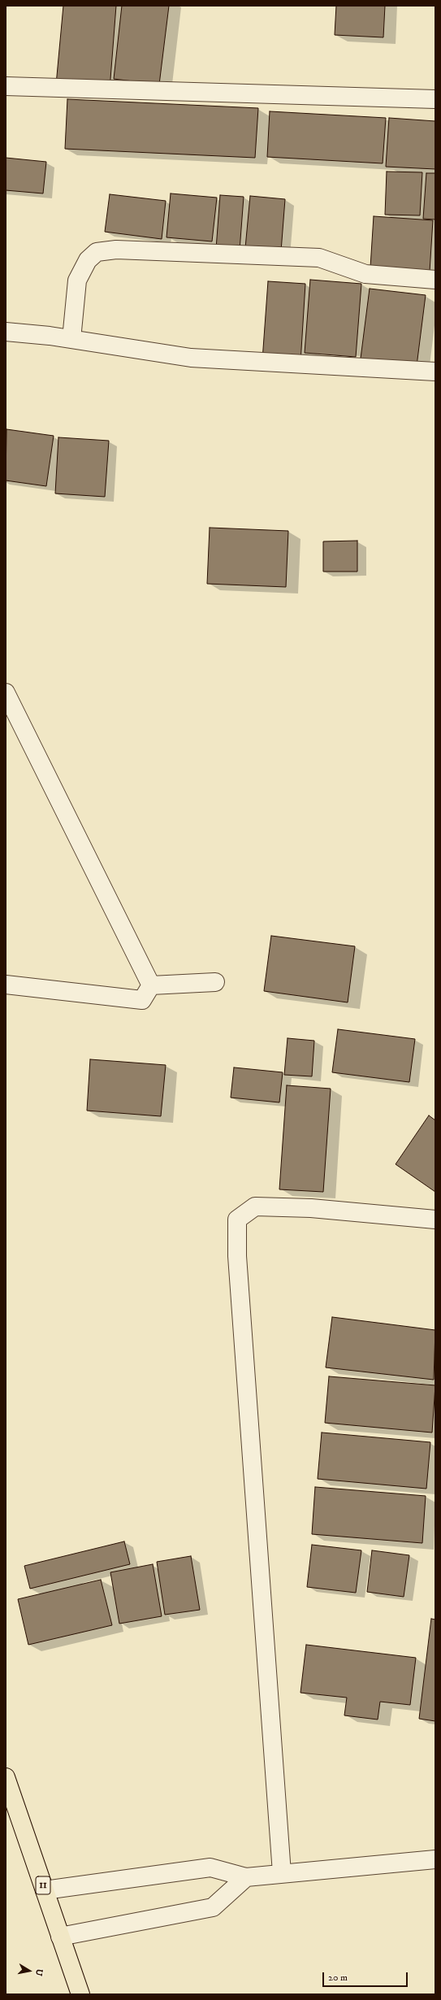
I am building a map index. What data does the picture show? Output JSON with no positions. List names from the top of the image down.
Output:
{
  "streets": {
    "highway": ["11"]
  },
  "scale_bar": "20 m",
  "north": "right"
}
